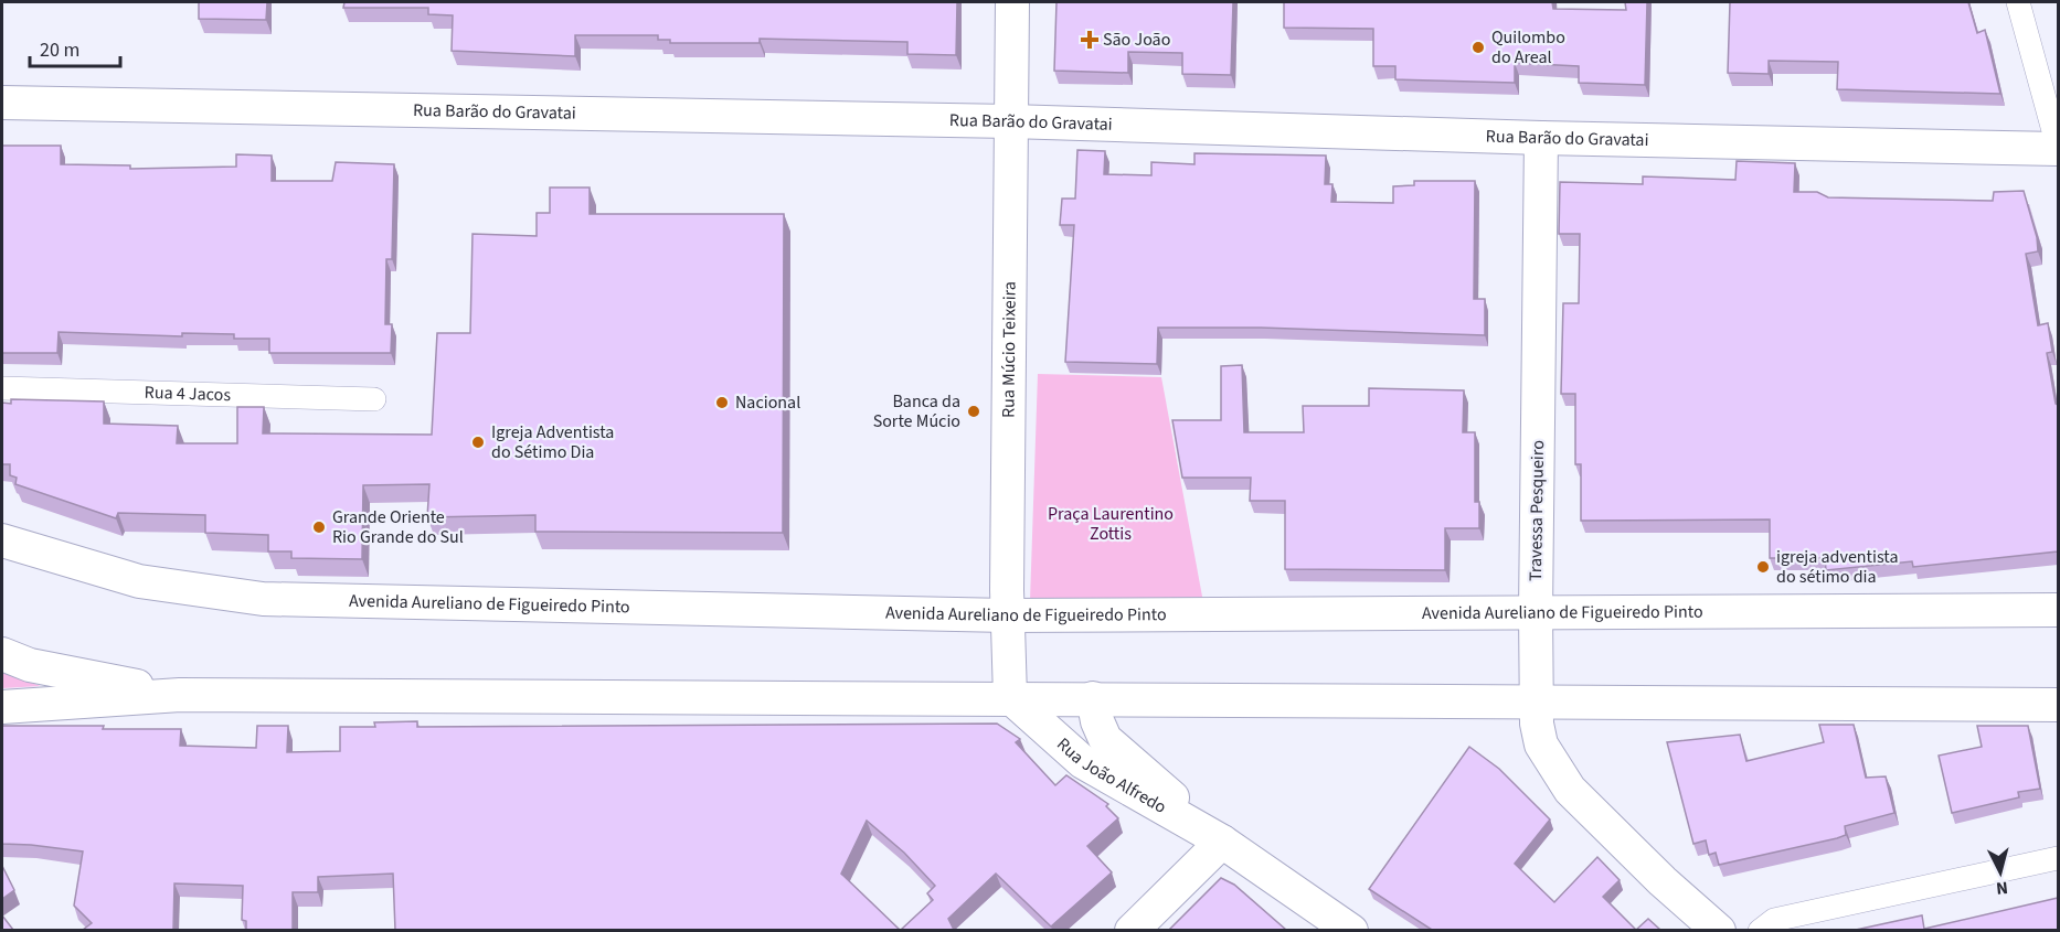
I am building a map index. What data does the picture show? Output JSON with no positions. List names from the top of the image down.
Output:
{
  "streets": {
    "street": [
      "Rua Barão do Gravatai",
      "Rua Múcio Teixeira",
      "Rua 4 Jacos",
      "Travessa Pesqueiro",
      "Avenida Aureliano de Figueiredo Pinto",
      "Rua João Alfredo"
    ]
  },
  "crossings": [
    ["Rua Barão do Gravatai", "Rua Múcio Teixeira"],
    ["Rua Barão do Gravatai", "Travessa Pesqueiro"],
    ["Rua Múcio Teixeira", "Avenida Aureliano de Figueiredo Pinto"],
    ["Rua Múcio Teixeira", "Rua João Alfredo"],
    ["Travessa Pesqueiro", "Avenida Aureliano de Figueiredo Pinto"]
  ],
  "parks": ["Praça Laurentino Zottis"],
  "places": {
    "health": ["São João"],
    "other": [
      "Quilombo do Areal",
      "Nacional",
      "Banca da Sorte Múcio",
      "Igreja Adventista do Sétimo Dia",
      "Grande Oriente Rio Grande do Sul",
      "igreja adventista do sétimo dia"
    ]
  },
  "scale_bar": "20 m",
  "north": "bottom"
}
